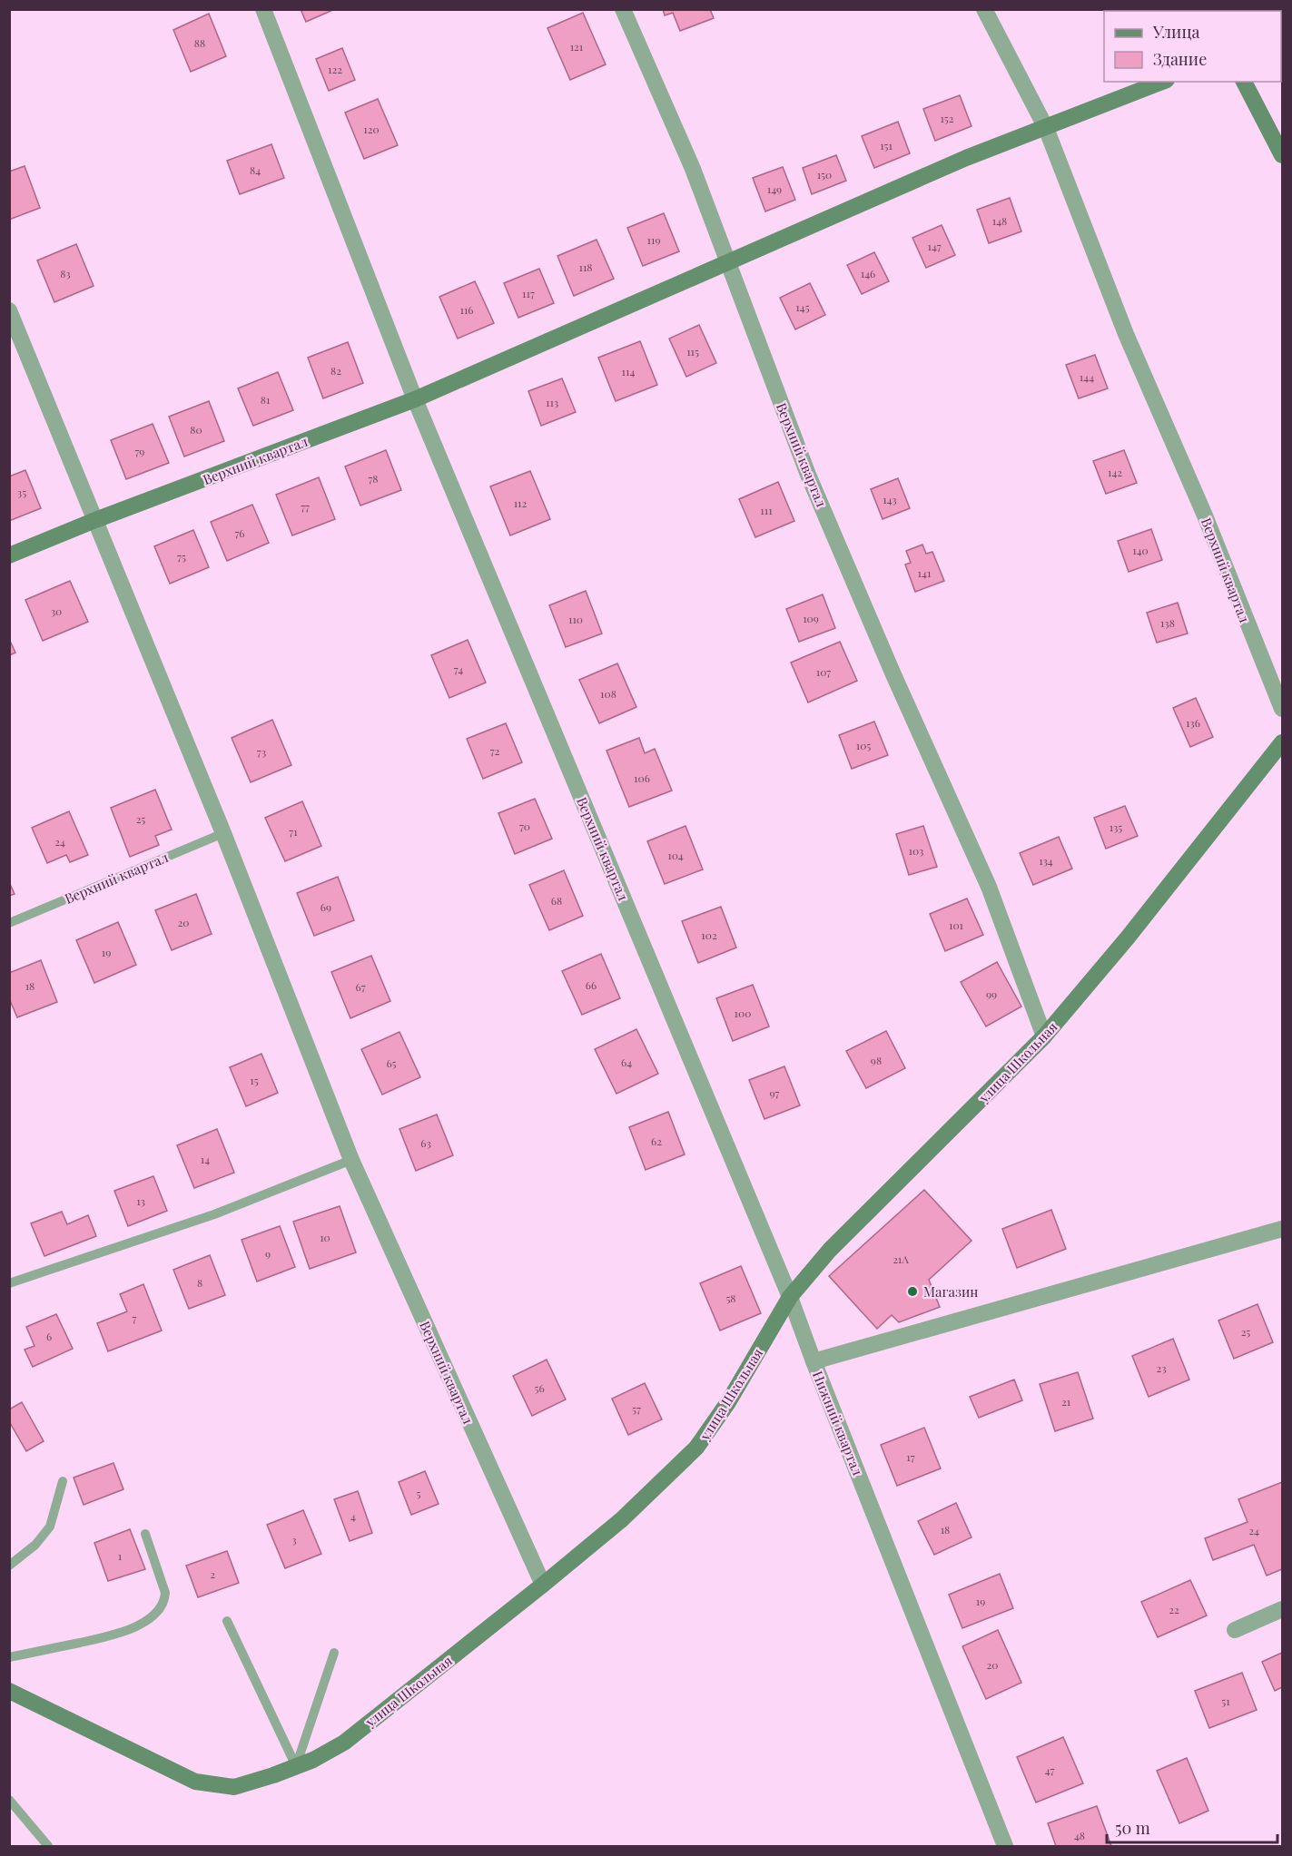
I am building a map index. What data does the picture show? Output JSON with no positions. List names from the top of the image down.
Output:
{
  "streets": {
    "street": ["Верхний квартал", "улица Школьная", "Нижний квартал"]
  },
  "crossings": [
    ["Верхний квартал", "улица Школьная"],
    ["Верхний квартал", "Нижний квартал"]
  ],
  "places": ["Магазин"],
  "house_numbers": [
    "88",
    "121",
    "122",
    "152",
    "120",
    "151",
    "84",
    "150",
    "149",
    "148",
    "119",
    "147",
    "118",
    "83",
    "146",
    "117",
    "145",
    "116",
    "115",
    "82",
    "114",
    "144",
    "81",
    "113",
    "80",
    "79",
    "142",
    "78",
    "35",
    "143",
    "112",
    "77",
    "111",
    "76",
    "140",
    "75",
    "141",
    "30",
    "109",
    "110",
    "138",
    "74",
    "107",
    "108",
    "136",
    "105",
    "72",
    "73",
    "106",
    "25",
    "70",
    "135",
    "71",
    "24",
    "103",
    "104",
    "134",
    "68",
    "69",
    "20",
    "101",
    "102",
    "19",
    "66",
    "18",
    "67",
    "99",
    "100",
    "98",
    "64",
    "65",
    "15",
    "97",
    "62",
    "63",
    "14",
    "13",
    "10",
    "9",
    "21А",
    "8",
    "58",
    "7",
    "25",
    "6",
    "23",
    "56",
    "21",
    "57",
    "17",
    "5",
    "4",
    "18",
    "24",
    "3",
    "1",
    "2",
    "19",
    "22",
    "20",
    "51",
    "47",
    "48"
  ],
  "legend": ["Улица", "Здание"],
  "scale_bar": "50 m"
}
